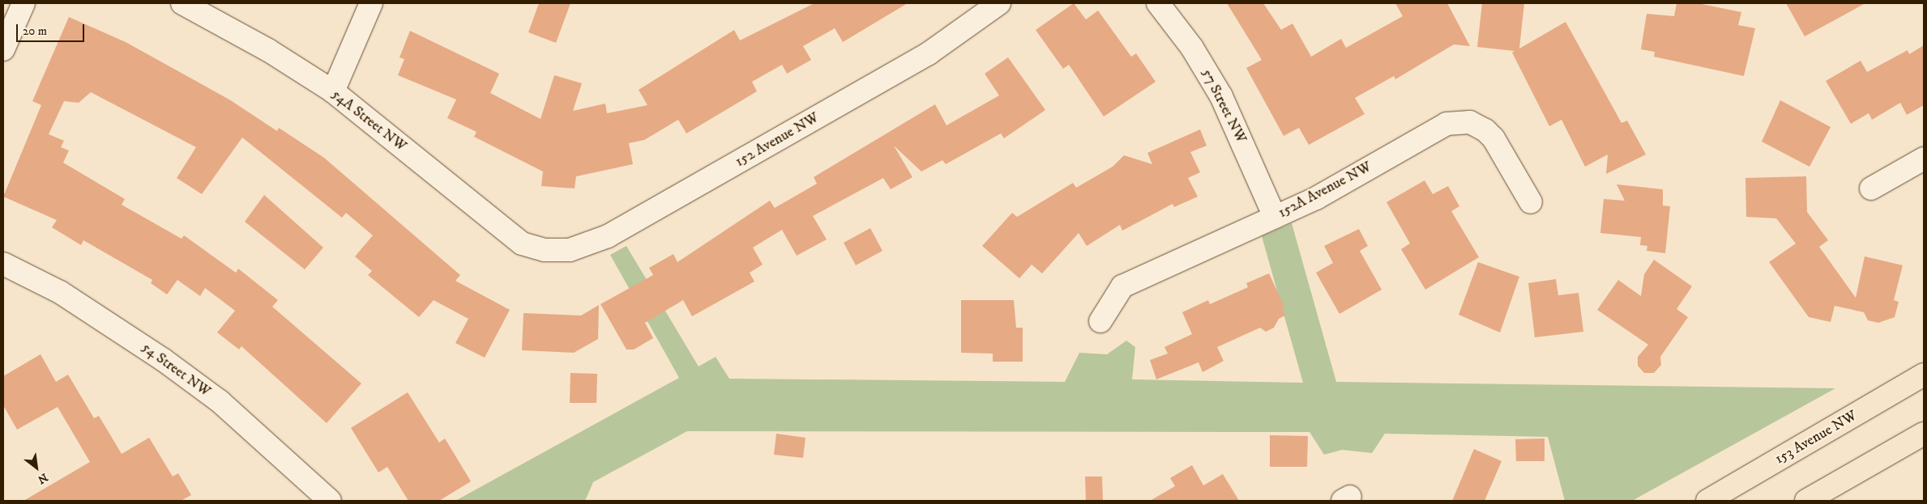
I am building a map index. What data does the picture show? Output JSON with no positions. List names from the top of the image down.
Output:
{
  "streets": {
    "main road": ["153 Avenue NW"],
    "street": [
      "57 Street NW",
      "54A Street NW",
      "152 Avenue NW",
      "152A Avenue NW",
      "54 Street NW"
    ]
  },
  "crossings": [
    ["57 Street NW", "152A Avenue NW"],
    ["54A Street NW", "152 Avenue NW"]
  ],
  "scale_bar": "20 m",
  "north": "bottom right"
}
